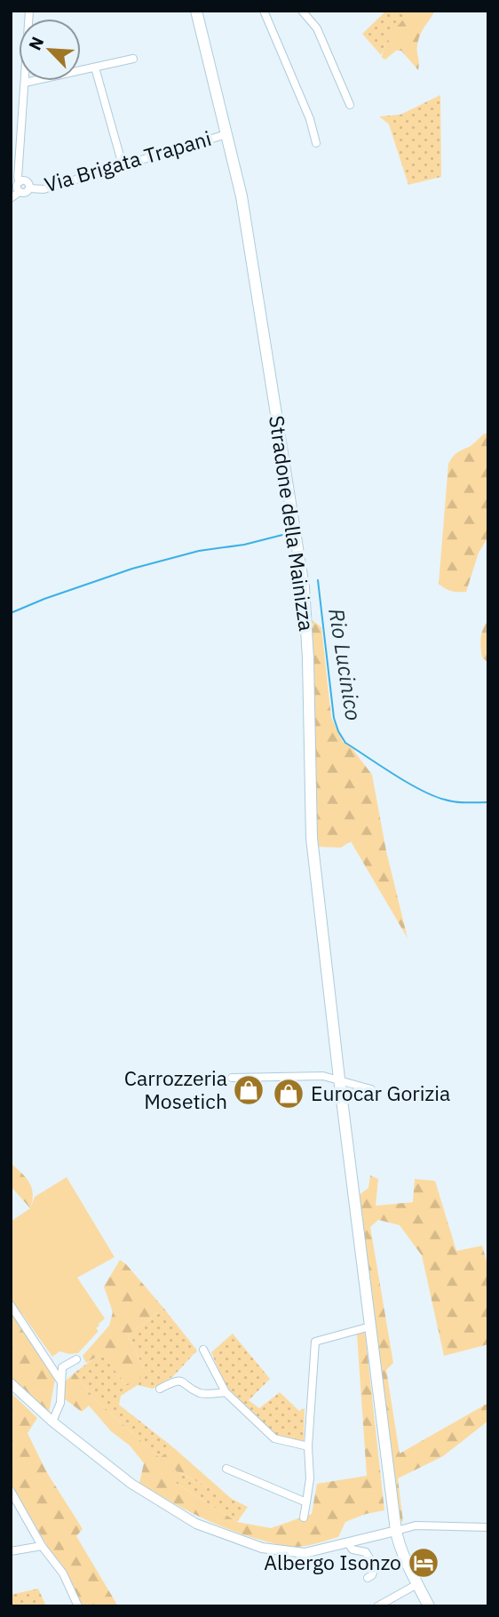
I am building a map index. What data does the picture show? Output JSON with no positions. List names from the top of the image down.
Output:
{
  "streets": {
    "main road": ["Stradone della Mainizza"],
    "street": ["Via Brigata Trapani"]
  },
  "crossings": [
    ["Via Brigata Trapani", "Stradone della Mainizza"]
  ],
  "water": ["Rio Lucinico"],
  "places": {
    "shop": ["Carrozzeria Mosetich", "Eurocar Gorizia"],
    "hotel": ["Albergo Isonzo"]
  },
  "north": "top left"
}
